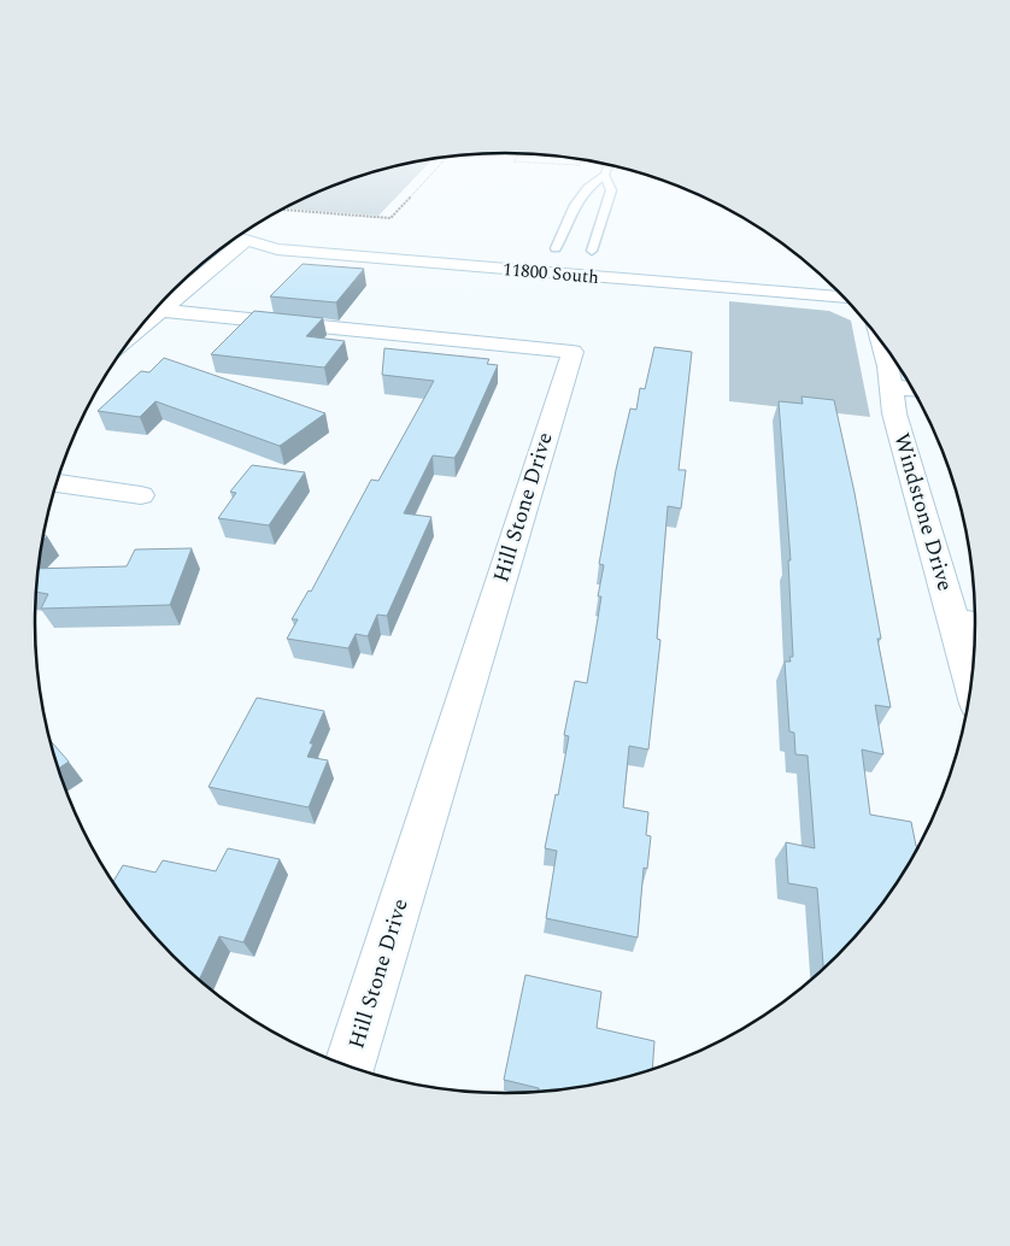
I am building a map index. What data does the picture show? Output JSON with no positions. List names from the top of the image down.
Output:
{
  "streets": {
    "street": ["11800 South", "Hill Stone Drive", "Windstone Drive"]
  }
}
